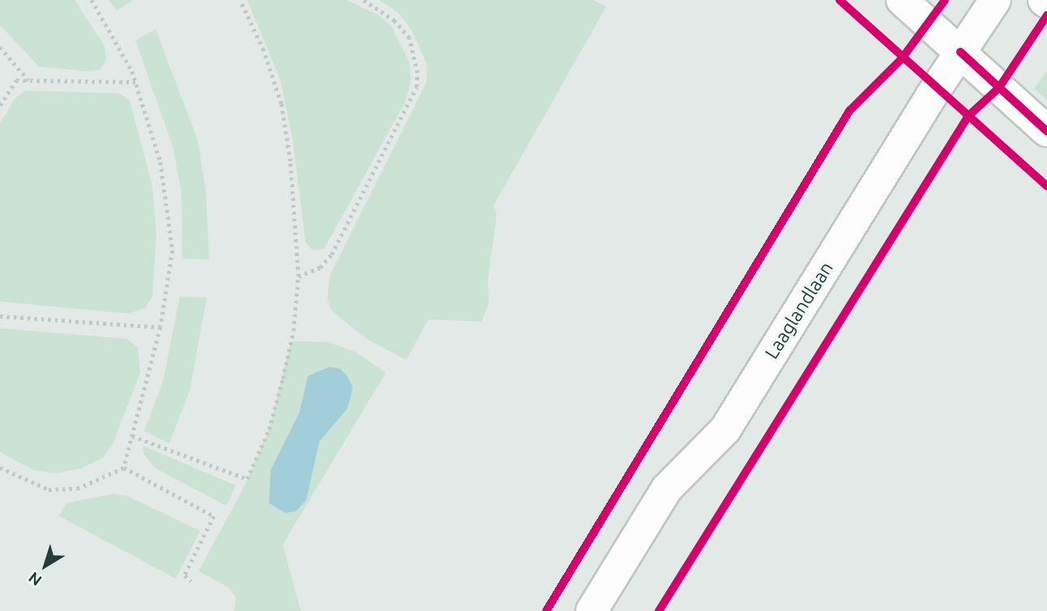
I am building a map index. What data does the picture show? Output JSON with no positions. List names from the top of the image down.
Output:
{
  "streets": {
    "street": ["Laaglandlaan"]
  },
  "north": "bottom left"
}
